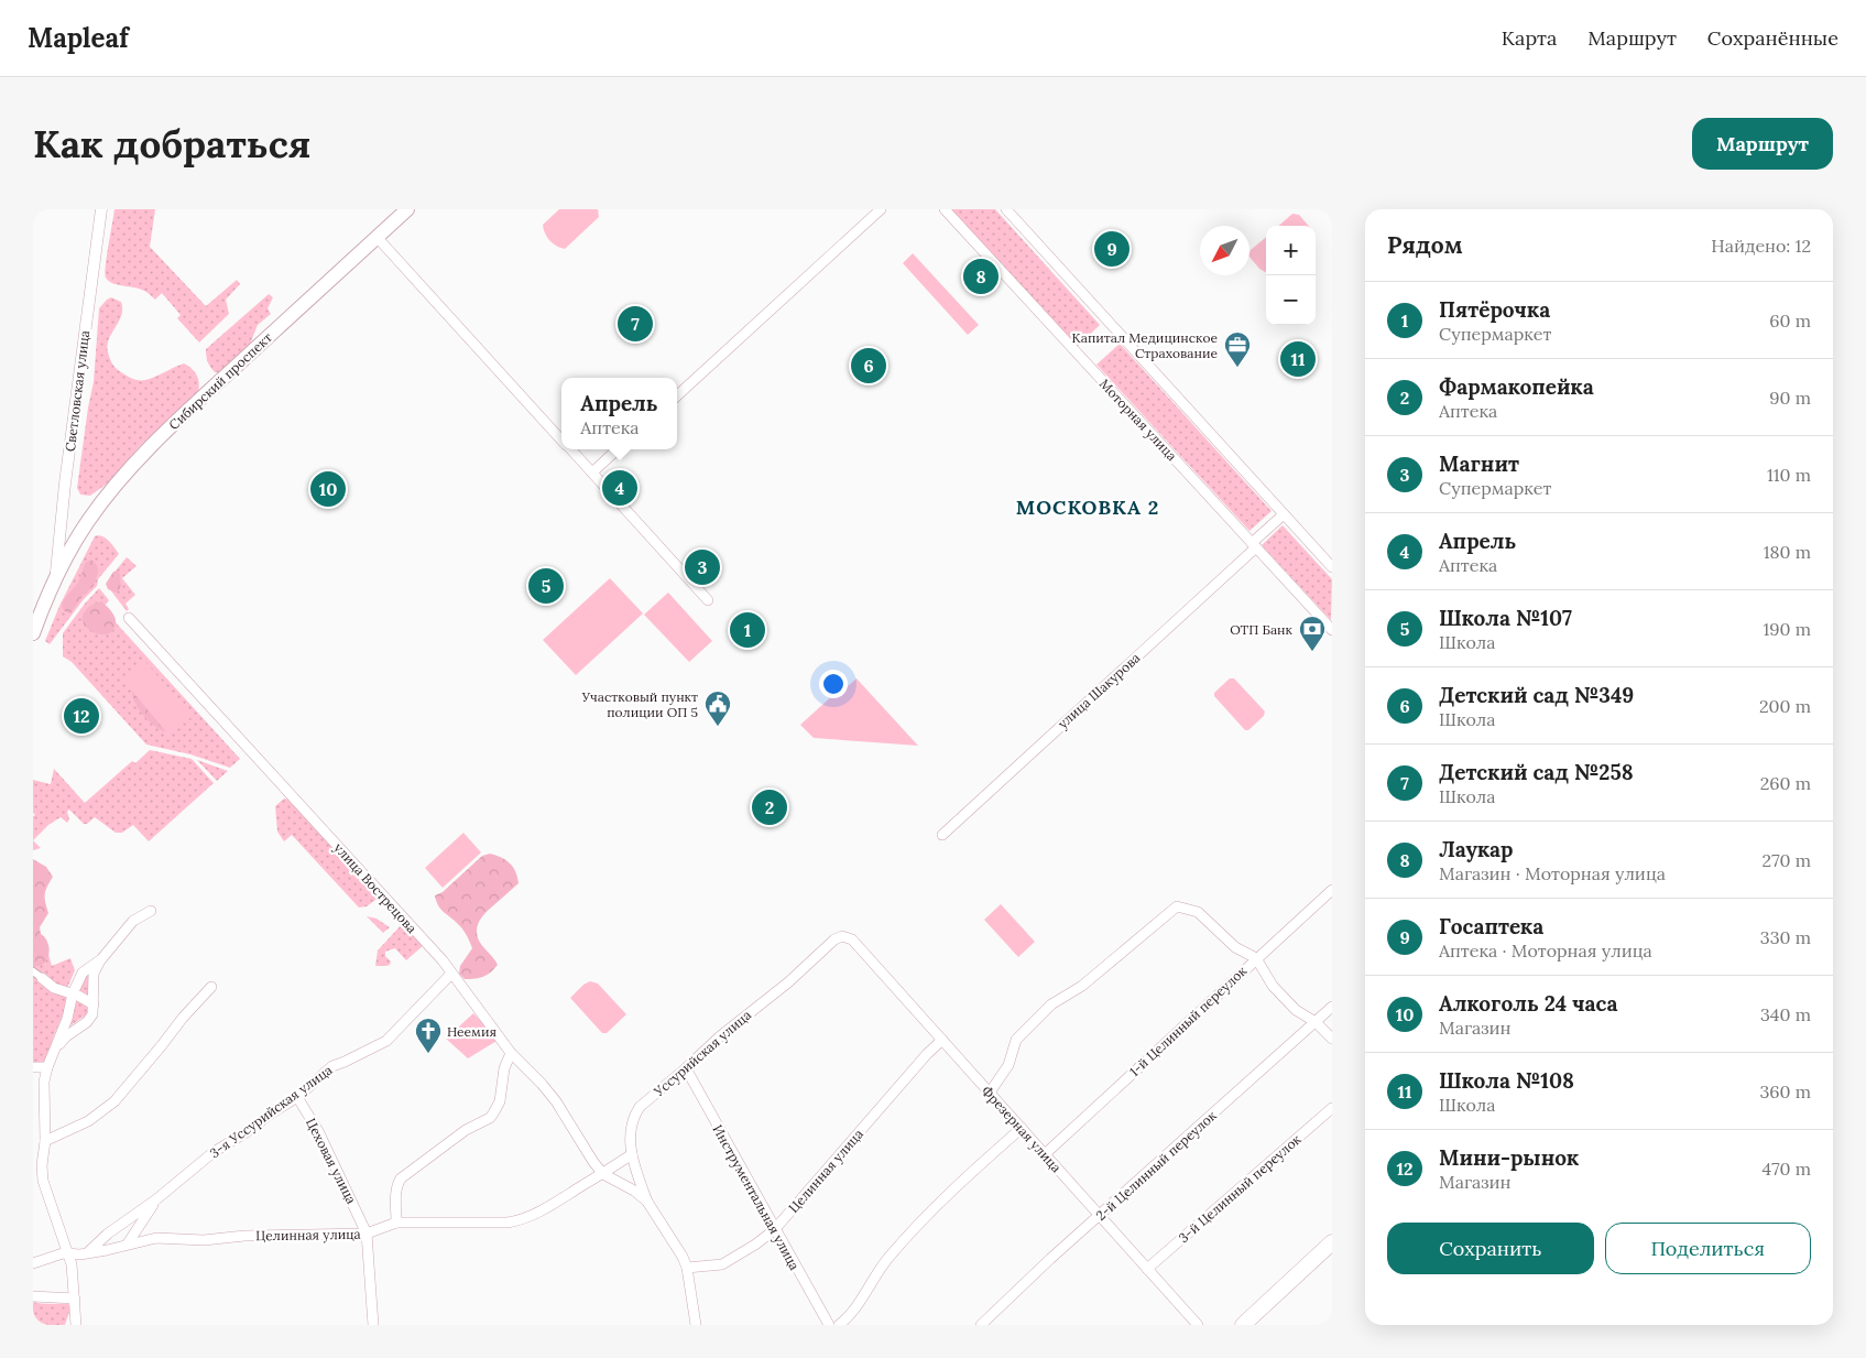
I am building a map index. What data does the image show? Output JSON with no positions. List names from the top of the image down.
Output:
{
  "streets": {
    "main road": ["Сибирский проспект"],
    "street": [
      "Светловская улица",
      "Моторная улица",
      "улица Шакурова",
      "улица Вострецова",
      "1-й Целинный переулок",
      "Уссурийская улица",
      "3-я Уссурийская улица",
      "Фрезерная улица",
      "Цеховая улица",
      "2-й Целинный переулок",
      "Целинная улица",
      "3-й Целинный переулок",
      "Инструментальная улица"
    ]
  },
  "crossings": [
    ["Сибирский проспект", "Светловская улица"],
    ["Моторная улица", "улица Шакурова"],
    ["улица Вострецова", "3-я Уссурийская улица"],
    ["улица Вострецова", "Целинная улица"],
    ["1-й Целинный переулок", "Фрезерная улица"],
    ["Уссурийская улица", "Фрезерная улица"],
    ["Уссурийская улица", "Целинная улица"],
    ["Уссурийская улица", "Инструментальная улица"],
    ["3-я Уссурийская улица", "Цеховая улица"],
    ["3-я Уссурийская улица", "Целинная улица"],
    ["Фрезерная улица", "2-й Целинный переулок"],
    ["Фрезерная улица", "Целинная улица"],
    ["Фрезерная улица", "3-й Целинный переулок"],
    ["Цеховая улица", "Целинная улица"],
    ["Целинная улица", "Инструментальная улица"]
  ],
  "districts": ["МОСКОВКА 2"],
  "places": {
    "office": ["Капитал Медицинское Страхование"],
    "bank": ["ОТП Банк"],
    "public building": ["Участковый пункт полиции ОП 5"],
    "church": ["Неемия"]
  },
  "north": "bottom left",
  "page": {
    "header": "Mapleaf",
    "nav": ["Карта", "Маршрут", "Сохранённые"],
    "buttons": [
      "Маршрут",
      ["Сохранить", "Поделиться"]
    ],
    "title": "Как добраться",
    "heading": ["Рядом", "Найдено: 12"],
    "map_buttons": ["+", "−"],
    "pins": [
      "9",
      "8",
      "7",
      "11",
      "6",
      "4",
      "10",
      "3",
      "5",
      "1",
      "12",
      "2"
    ],
    "list": [
      {
        "mark": "1",
        "name": "Пятёрочка",
        "note": "Супермаркет",
        "value": "60 m"
      },
      {
        "mark": "2",
        "name": "Фармакопейка",
        "note": "Аптека",
        "value": "90 m"
      },
      {
        "mark": "3",
        "name": "Магнит",
        "note": "Супермаркет",
        "value": "110 m"
      },
      {
        "mark": "4",
        "name": "Апрель",
        "note": "Аптека",
        "value": "180 m"
      },
      {
        "mark": "5",
        "name": "Школа №107",
        "note": "Школа",
        "value": "190 m"
      },
      {
        "mark": "6",
        "name": "Детский сад №349",
        "note": "Школа",
        "value": "200 m"
      },
      {
        "mark": "7",
        "name": "Детский сад №258",
        "note": "Школа",
        "value": "260 m"
      },
      {
        "mark": "8",
        "name": "Лаукар",
        "note": "Магазин · Моторная улица",
        "value": "270 m"
      },
      {
        "mark": "9",
        "name": "Госаптека",
        "note": "Аптека · Моторная улица",
        "value": "330 m"
      },
      {
        "mark": "10",
        "name": "Алкоголь 24 часа",
        "note": "Магазин",
        "value": "340 m"
      },
      {
        "mark": "11",
        "name": "Школа №108",
        "note": "Школа",
        "value": "360 m"
      },
      {
        "mark": "12",
        "name": "Мини-рынок",
        "note": "Магазин",
        "value": "470 m"
      }
    ],
    "popup": ["Апрель", "Аптека"]
  }
}
